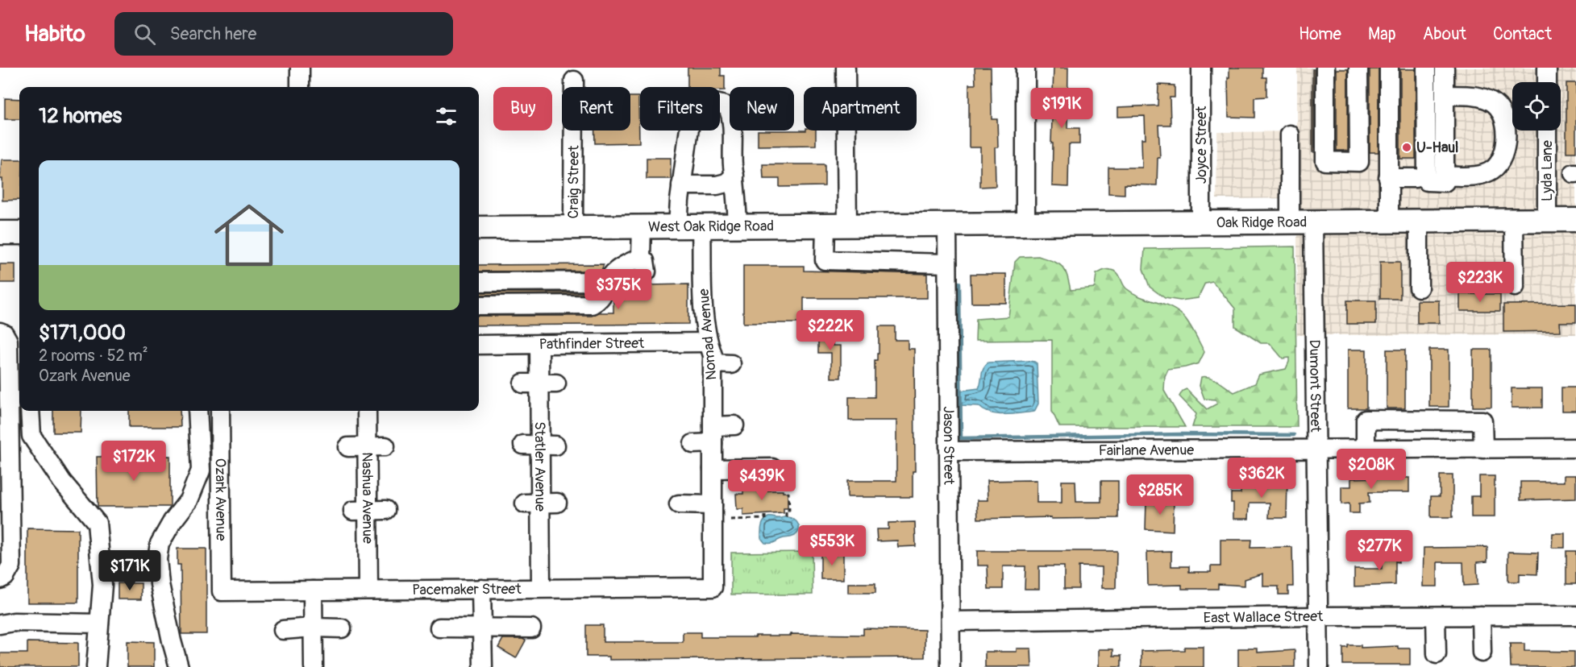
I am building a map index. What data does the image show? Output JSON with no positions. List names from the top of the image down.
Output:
{
  "streets": {
    "main road": ["Oak Ridge Road", "West Oak Ridge Road"],
    "street": [
      "Joyce Street",
      "Lyda Lane",
      "Craig Street",
      "Nomad Avenue",
      "Pathfinder Street",
      "Dumont Street",
      "Jason Street",
      "Fairlane Avenue",
      "Statler Avenue",
      "Nashua Avenue",
      "Ozark Avenue",
      "Pacemaker Street",
      "East Wallace Street"
    ]
  },
  "crossings": [
    ["Joyce Street", "Oak Ridge Road"],
    ["Lyda Lane", "Oak Ridge Road"],
    ["Craig Street", "West Oak Ridge Road"],
    ["Oak Ridge Road", "West Oak Ridge Road"],
    ["Oak Ridge Road", "Dumont Street"],
    ["Oak Ridge Road", "Jason Street"],
    ["West Oak Ridge Road", "Nomad Avenue"],
    ["West Oak Ridge Road", "Jason Street"],
    ["Nomad Avenue", "Pathfinder Street"],
    ["Nomad Avenue", "Pacemaker Street"],
    ["Pathfinder Street", "Statler Avenue"],
    ["Dumont Street", "Fairlane Avenue"],
    ["Dumont Street", "East Wallace Street"],
    ["Jason Street", "Fairlane Avenue"],
    ["Jason Street", "East Wallace Street"],
    ["Statler Avenue", "Pacemaker Street"],
    ["Nashua Avenue", "Pacemaker Street"],
    ["Ozark Avenue", "Pacemaker Street"]
  ],
  "places": ["U-Haul"],
  "page": {
    "header": "Habito",
    "search": "Search here",
    "nav": [
      "Home",
      "Map",
      "About",
      "Contact"
    ],
    "chip": [
      "Buy",
      "Rent",
      "Filters",
      "New",
      "Apartment"
    ],
    "heading": "12 homes",
    "price": [
      "$191K",
      "$223K",
      "$375K",
      "$222K",
      "$172K",
      "$208K",
      "$362K",
      "$439K",
      "$285K",
      "$553K",
      "$277K",
      "$171K"
    ],
    "list": [
      {
        "name": "$171,000",
        "note": "2 rooms · 52 m² · Ozark Avenue"
      }
    ]
  }
}
